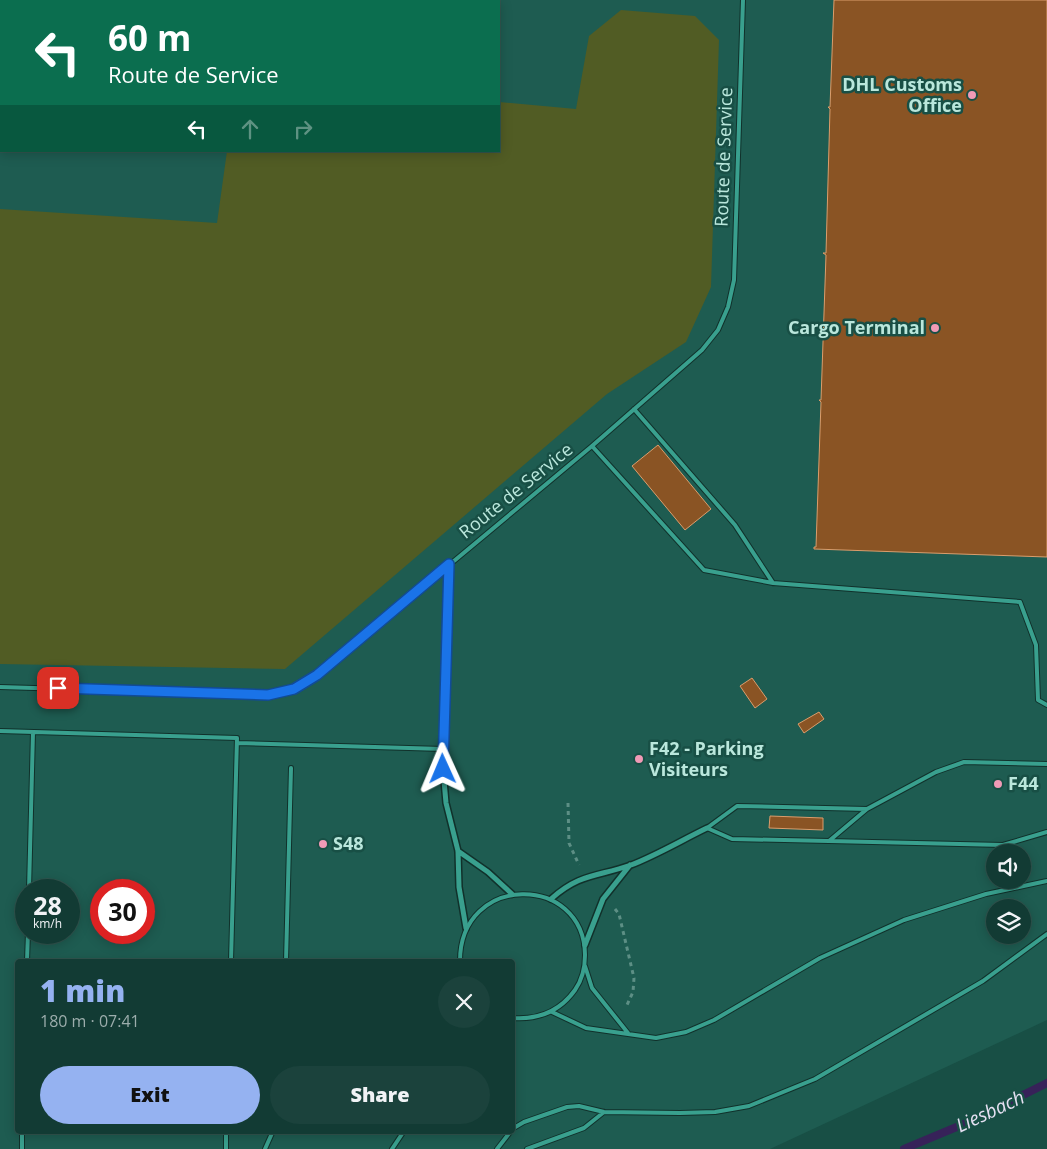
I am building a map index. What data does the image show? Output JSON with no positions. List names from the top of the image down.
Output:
{
  "streets": {
    "lane": ["Route de Service"]
  },
  "water": ["Liesbach"],
  "places": [
    "DHL Customs Office",
    "Cargo Terminal",
    "F42 - Parking Visiteurs",
    "F44",
    "S48"
  ],
  "page": {
    "turn": ["60 m", "Route de Service"],
    "speed": "28 km/h",
    "limit": "30",
    "heading": ["1 min", "180 m · 07:41"],
    "buttons": ["Exit", "Share"]
  }
}
